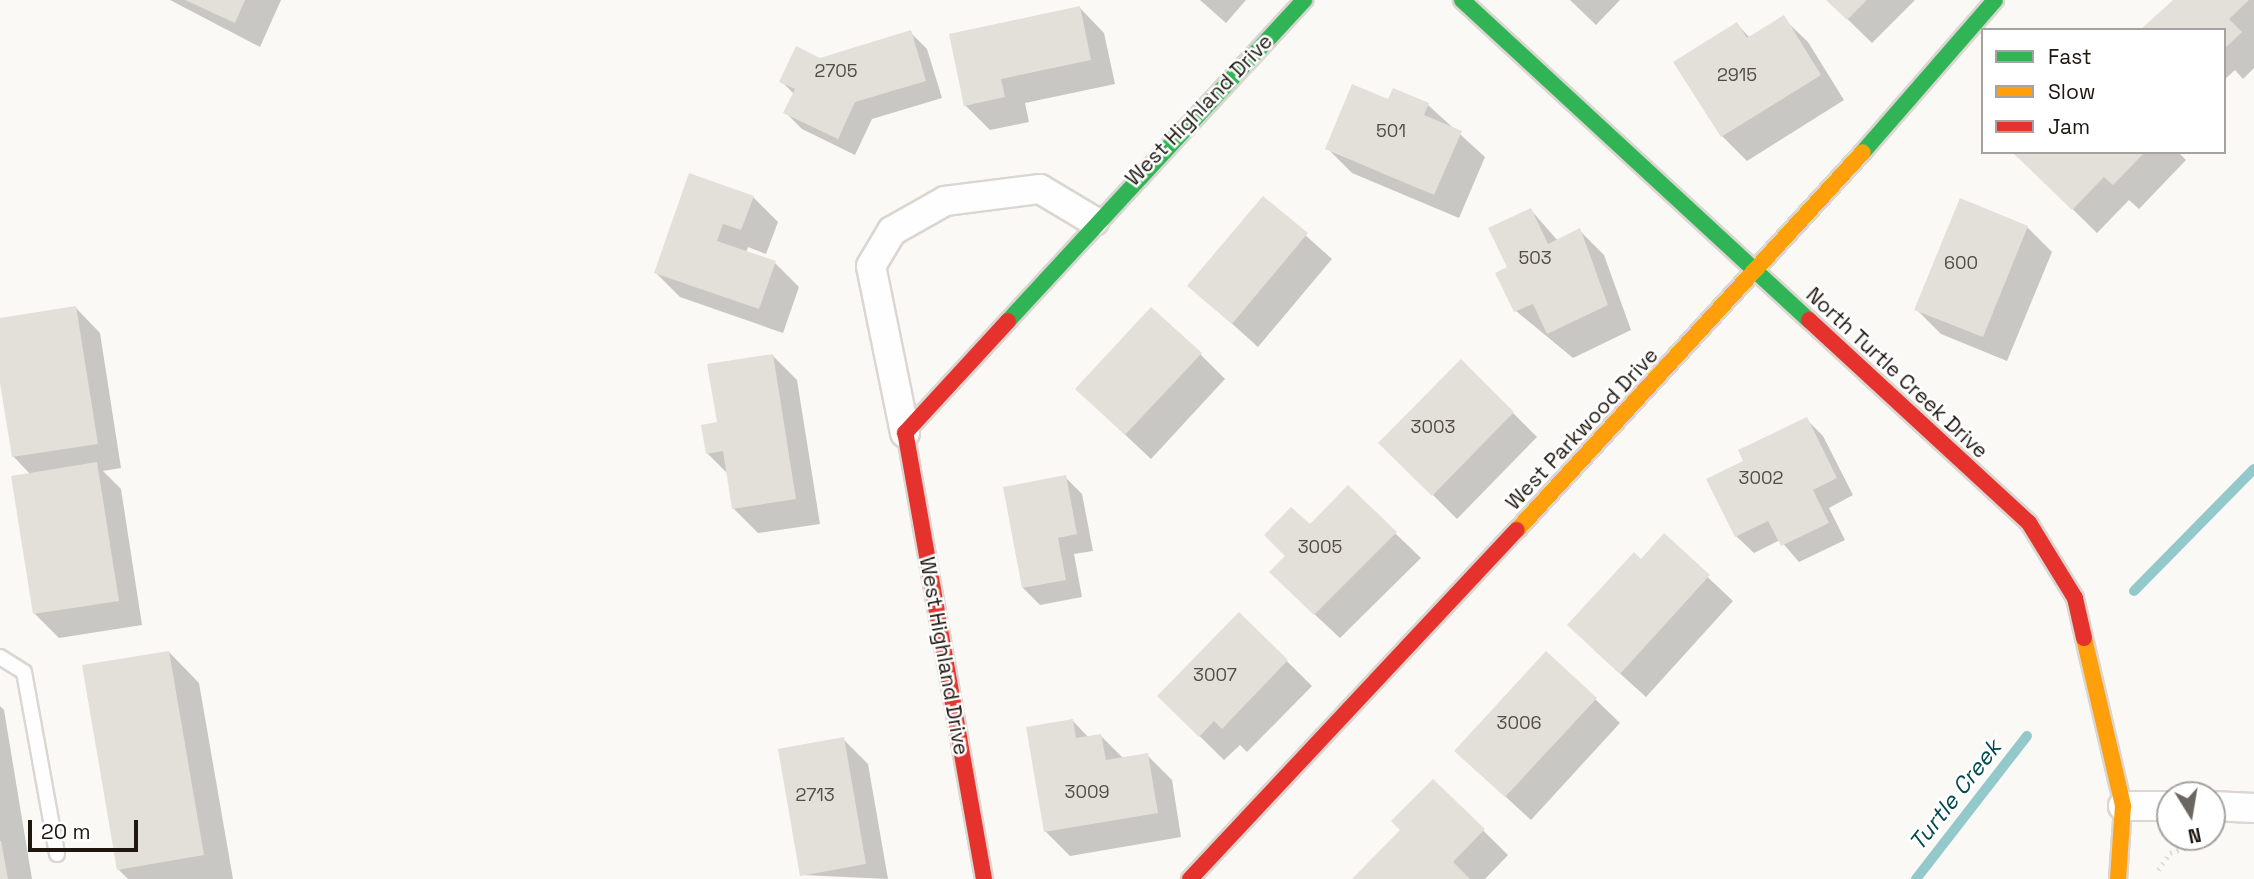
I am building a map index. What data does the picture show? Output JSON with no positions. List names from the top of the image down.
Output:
{
  "streets": {
    "street": ["West Highland Drive", "North Turtle Creek Drive", "West Parkwood Drive"]
  },
  "crossings": [
    ["North Turtle Creek Drive", "West Parkwood Drive"]
  ],
  "water": ["Turtle Creek"],
  "house_numbers": [
    "2705",
    "2915",
    "501",
    "503",
    "600",
    "3003",
    "3002",
    "3005",
    "3007",
    "3006",
    "3009",
    "2713"
  ],
  "legend": ["Fast", "Slow", "Jam"],
  "scale_bar": "20 m",
  "north": "bottom"
}
